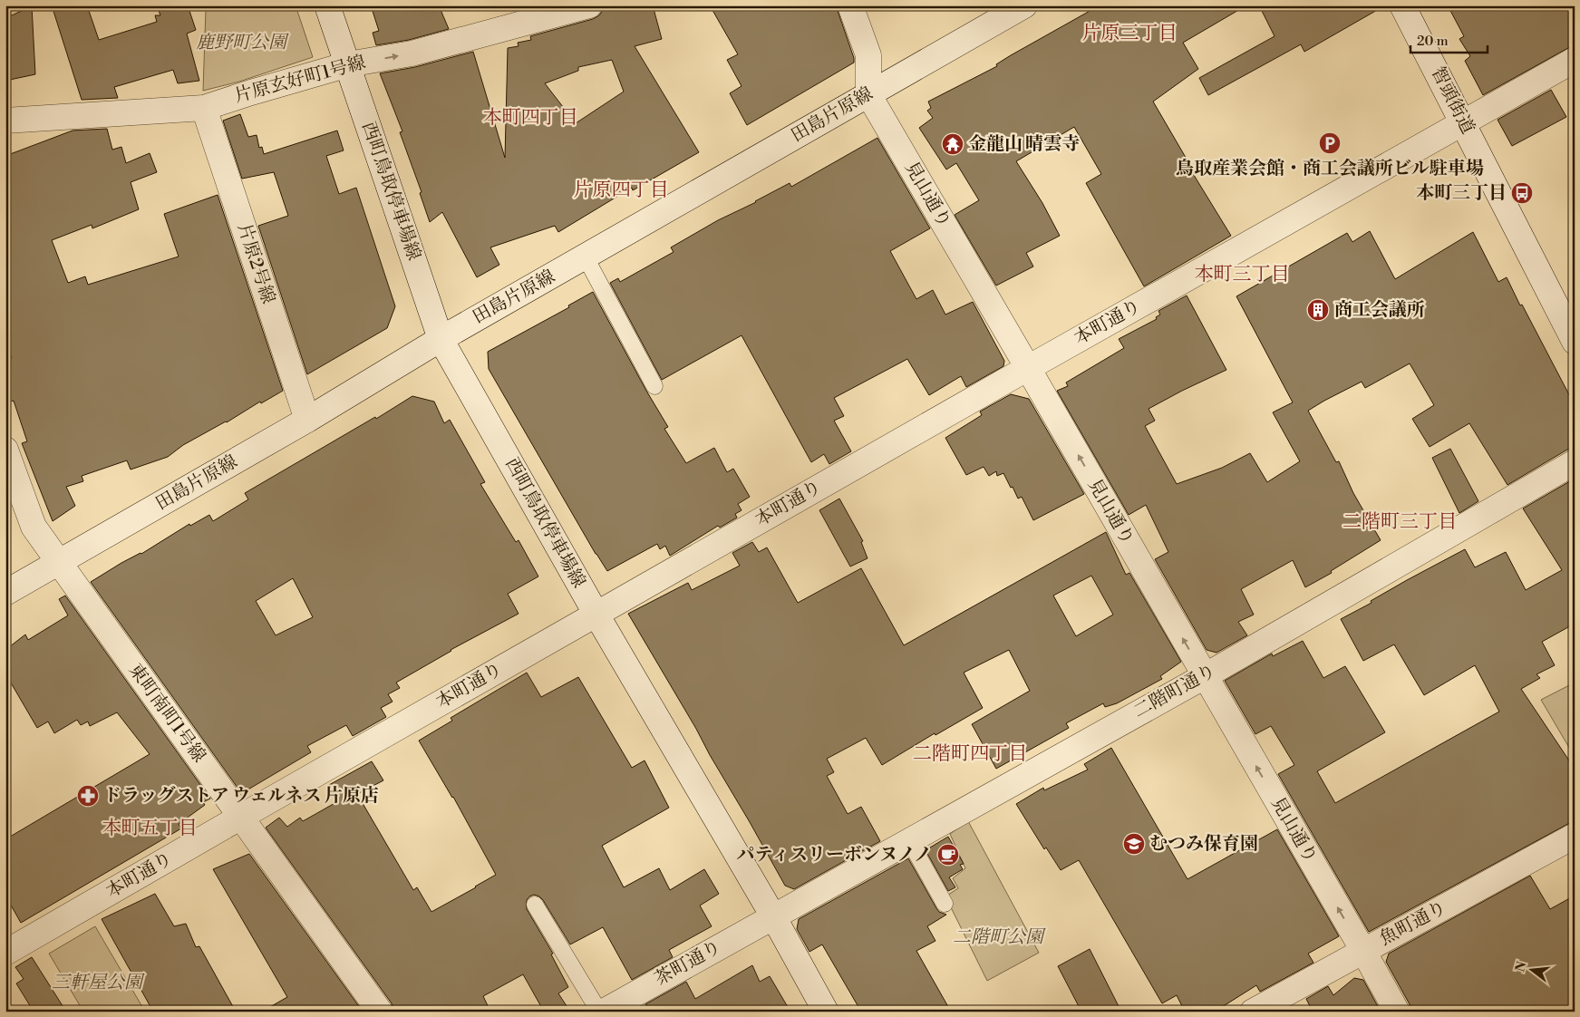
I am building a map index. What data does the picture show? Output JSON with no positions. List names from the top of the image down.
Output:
{
  "streets": {
    "street": [
      "片原玄好町1号線",
      "智頭街道",
      "田島片原線",
      "西町鳥取停車場線",
      "見山通り",
      "片原2号線",
      "本町通り",
      "二階町通り",
      "東町南町1号線",
      "魚町通り",
      "茶町通り"
    ]
  },
  "crossings": [
    ["片原玄好町1号線", "西町鳥取停車場線"],
    ["片原玄好町1号線", "片原2号線"],
    ["智頭街道", "本町通り"],
    ["田島片原線", "西町鳥取停車場線"],
    ["田島片原線", "見山通り"],
    ["田島片原線", "片原2号線"],
    ["田島片原線", "東町南町1号線"],
    ["西町鳥取停車場線", "本町通り"],
    ["西町鳥取停車場線", "二階町通り"],
    ["西町鳥取停車場線", "茶町通り"],
    ["見山通り", "本町通り"],
    ["見山通り", "二階町通り"],
    ["見山通り", "魚町通り"],
    ["本町通り", "東町南町1号線"],
    ["二階町通り", "茶町通り"]
  ],
  "one_way": ["片原玄好町1号線", "見山通り"],
  "districts": [
    "片原三丁目",
    "本町四丁目",
    "片原四丁目",
    "本町三丁目",
    "二階町三丁目",
    "二階町四丁目",
    "本町五丁目"
  ],
  "parks": ["鹿野町公園", "二階町公園", "三軒屋公園"],
  "places": {
    "parking": ["鳥取産業会館・商工会議所ビル駐車場"],
    "temple": ["金龍山 晴雲寺"],
    "bus stop": ["本町三丁目"],
    "building": ["商工会議所"],
    "pharmacy": ["ドラッグストア ウェルネス 片原店"],
    "school or university": ["むつみ保育園"],
    "cafe": ["パティスリーボンヌノノ"]
  },
  "scale_bar": "20 m",
  "north": "left"
}
